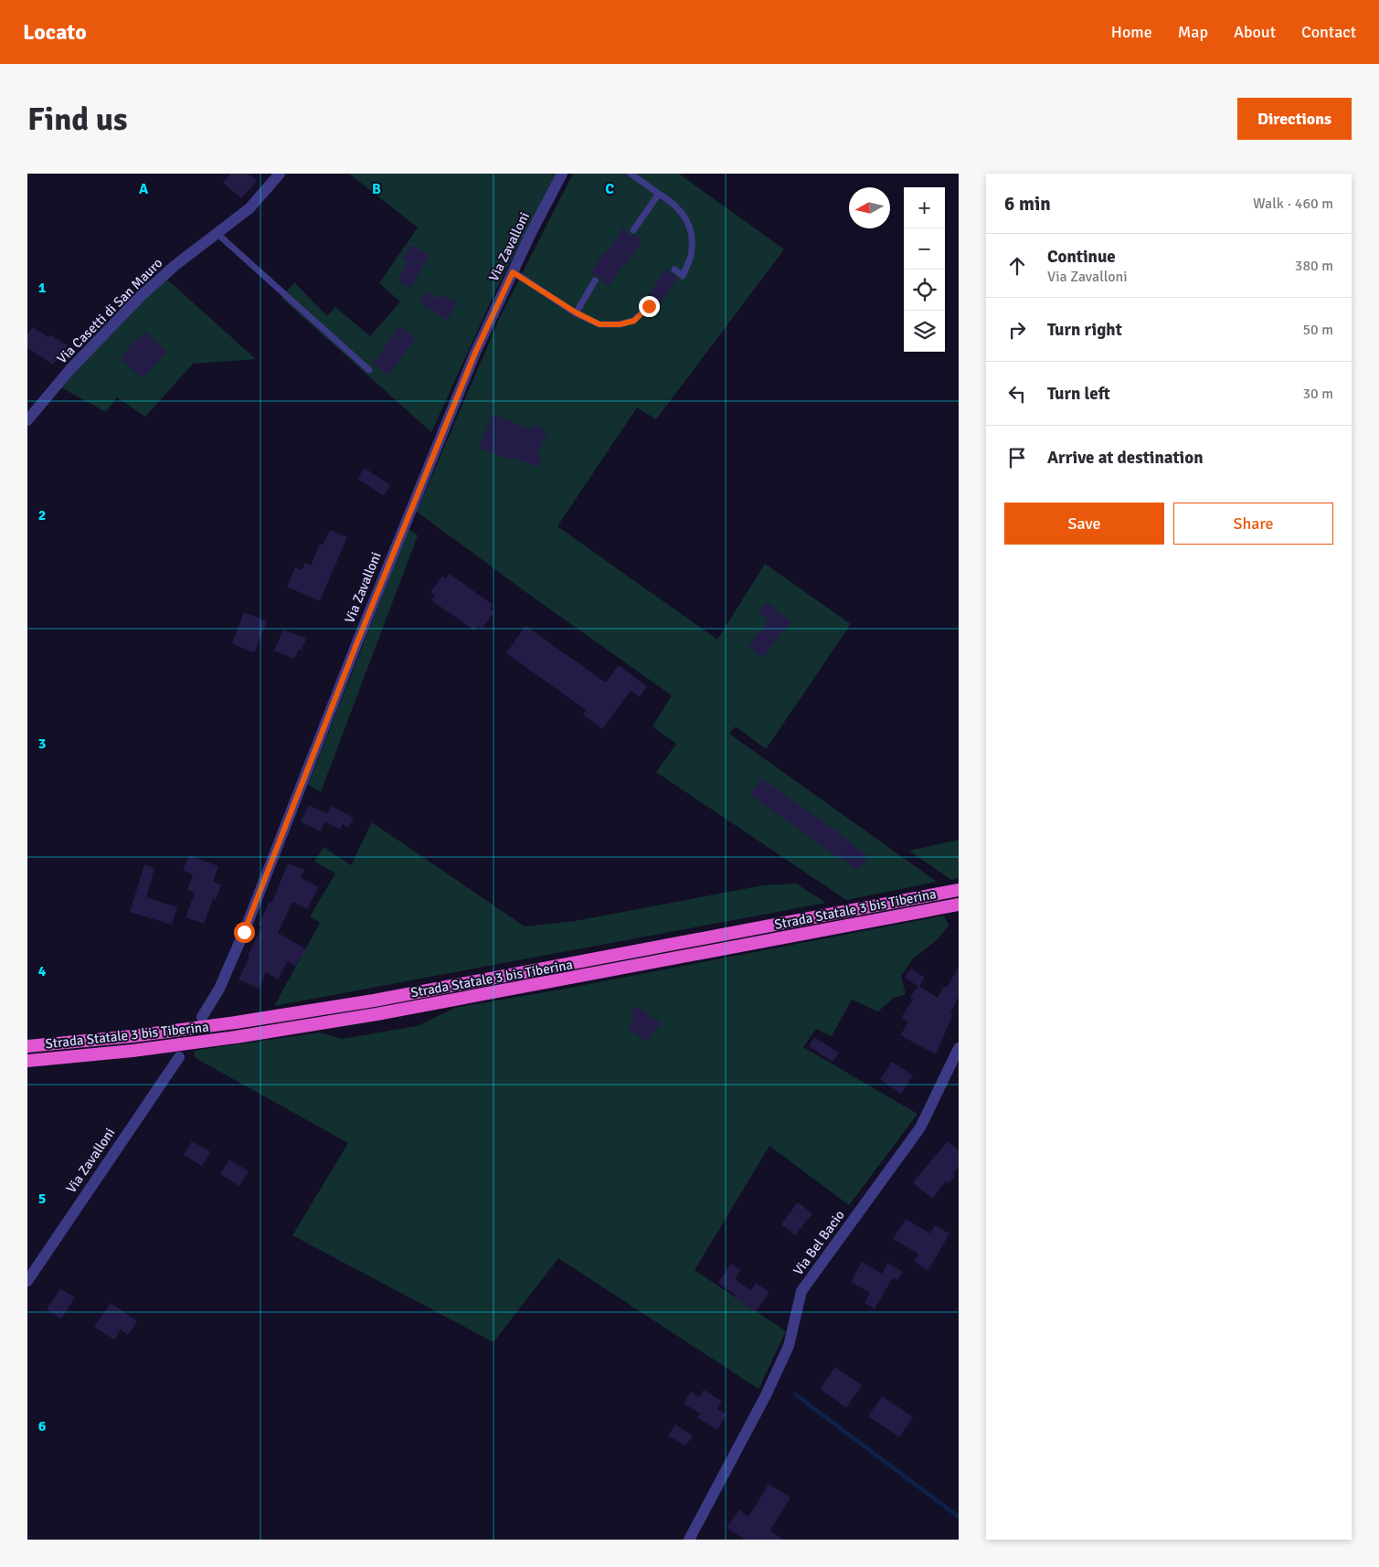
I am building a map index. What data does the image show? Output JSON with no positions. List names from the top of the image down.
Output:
{
  "streets": {
    "highway": ["Strada Statale 3 bis Tiberina"],
    "street": ["Via Zavalloni", "Via Casetti di San Mauro", "Via Bel Bacio"]
  },
  "north": "left",
  "page": {
    "header": "Locato",
    "nav": [
      "Home",
      "Map",
      "About",
      "Contact"
    ],
    "buttons": [
      "Directions",
      ["Save", "Share"]
    ],
    "title": "Find us",
    "heading": ["6 min", "Walk · 460 m"],
    "map_buttons": ["+", "−"],
    "list": [
      ["Continue", "Via Zavalloni", "380 m"],
      ["Turn right", "50 m"],
      ["Turn left", "30 m"],
      "Arrive at destination"
    ]
  },
  "grid": {
    "columns": ["A", "B", "C"],
    "rows": [
      "1",
      "2",
      "3",
      "4",
      "5",
      "6"
    ]
  }
}
